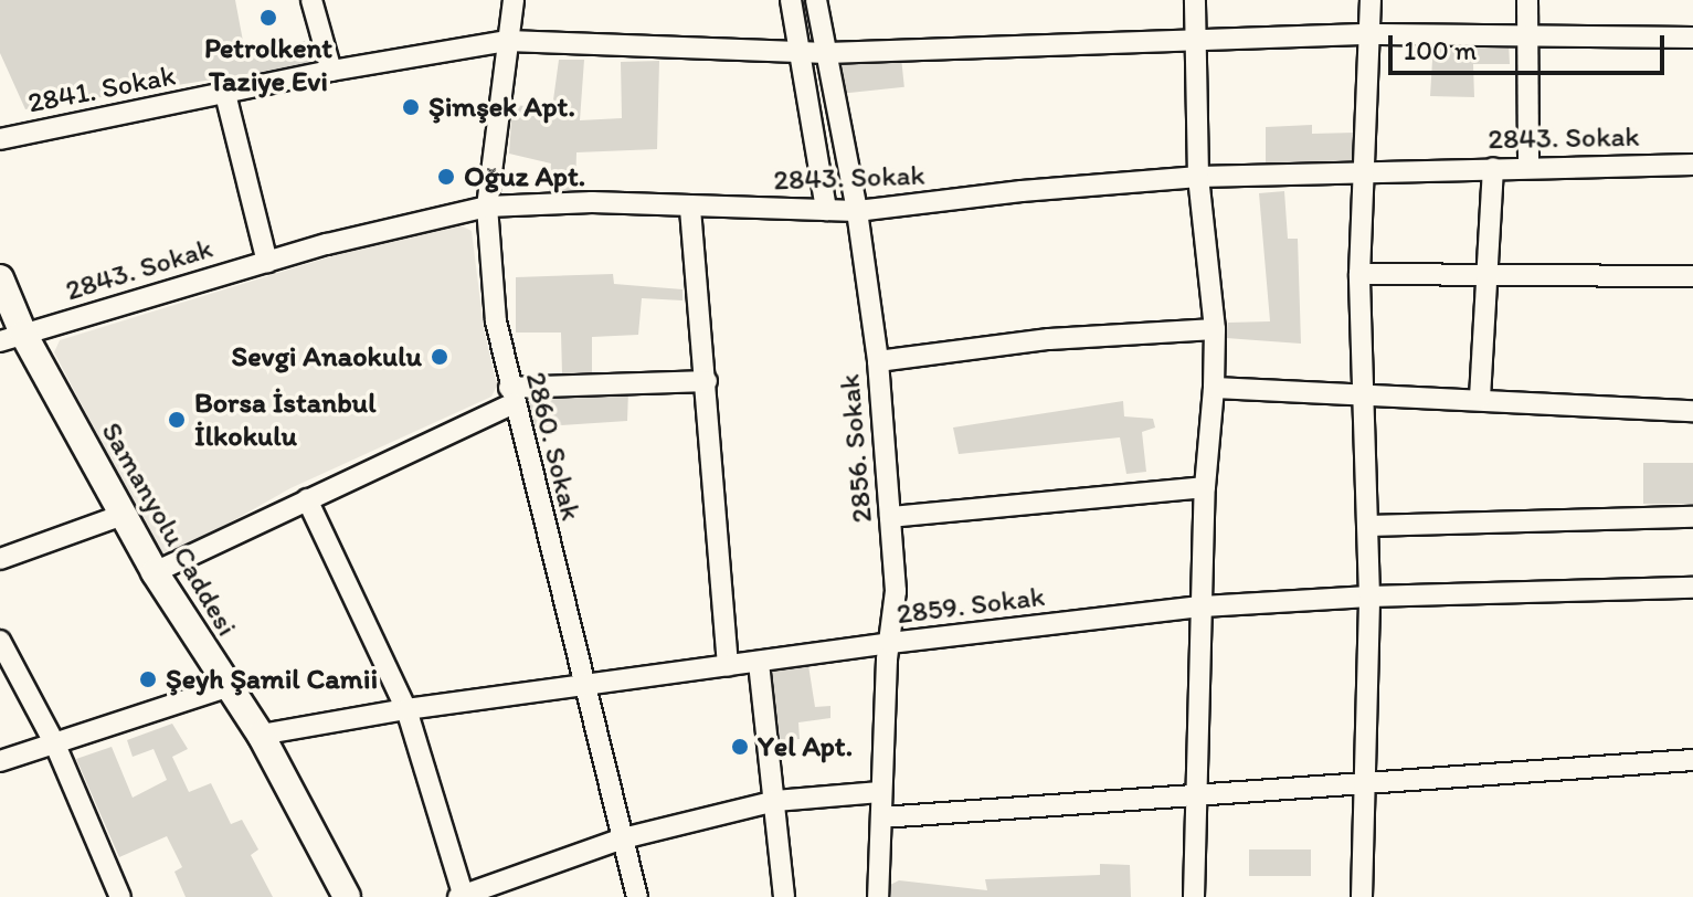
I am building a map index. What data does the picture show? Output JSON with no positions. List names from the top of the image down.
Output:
{
  "streets": {
    "street": [
      "2841. Sokak",
      "2843. Sokak",
      "2860. Sokak",
      "2856. Sokak",
      "Samanyolu Caddesi",
      "2859. Sokak"
    ]
  },
  "crossings": [
    ["2841. Sokak", "2860. Sokak"],
    ["2841. Sokak", "2856. Sokak"],
    ["2843. Sokak", "2860. Sokak"],
    ["2843. Sokak", "2856. Sokak"],
    ["2843. Sokak", "Samanyolu Caddesi"],
    ["2860. Sokak", "2859. Sokak"],
    ["2856. Sokak", "2859. Sokak"],
    ["Samanyolu Caddesi", "2859. Sokak"]
  ],
  "places": [
    "Petrolkent Taziye Evi",
    "Şimşek Apt.",
    "Oğuz Apt.",
    "Sevgi Anaokulu",
    "Borsa İstanbul İlkokulu",
    "Şeyh Şamil Camii",
    "Yel Apt."
  ],
  "scale_bar": "100 m"
}
